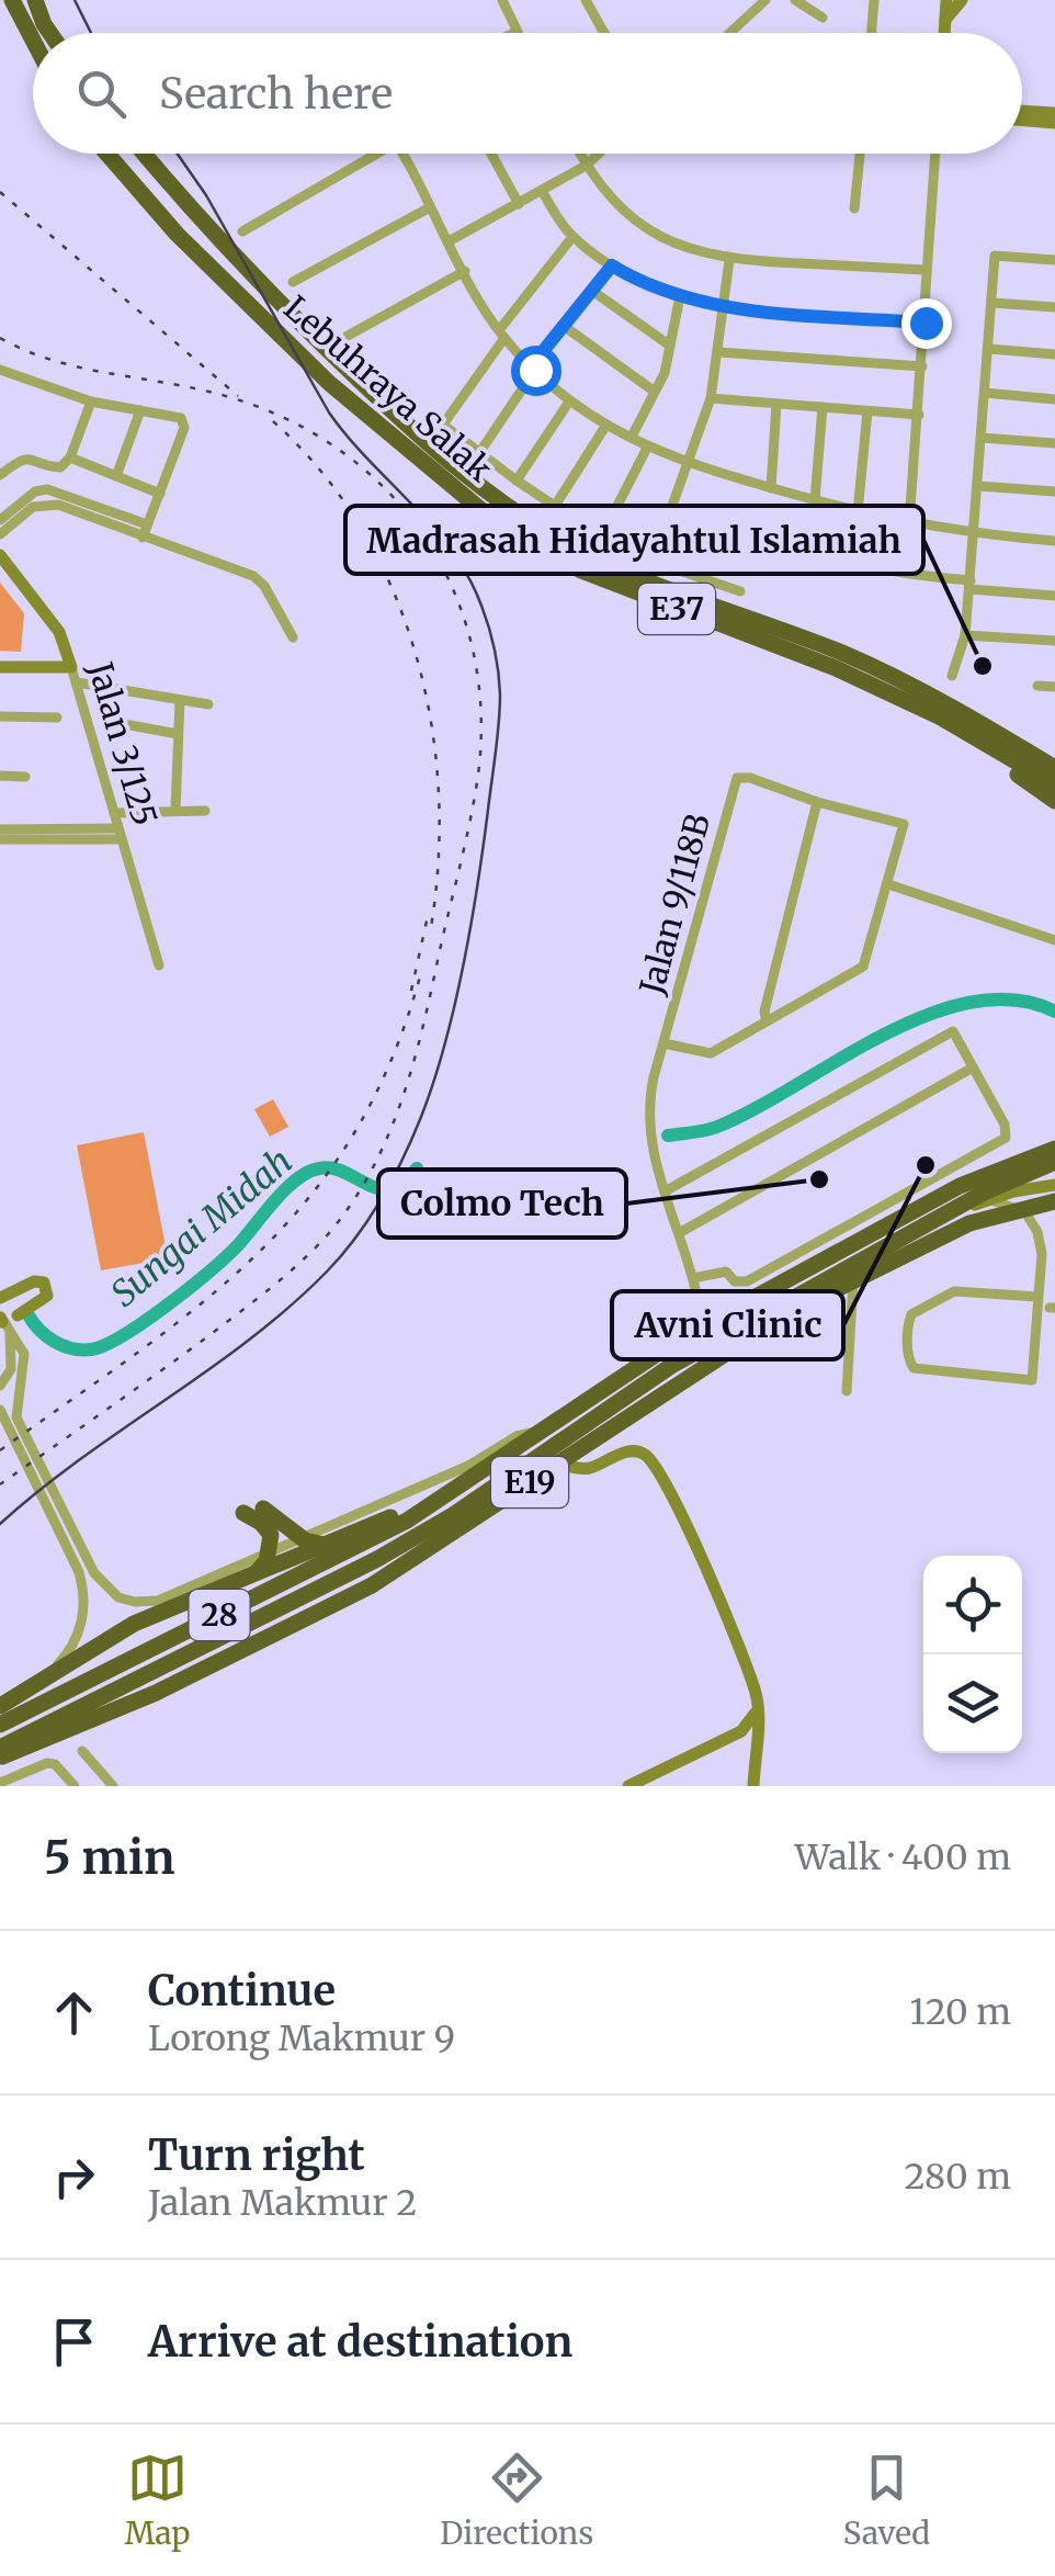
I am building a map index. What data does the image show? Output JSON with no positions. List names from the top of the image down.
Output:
{
  "streets": {
    "highway": [
      "Lebuhraya Salak",
      "E37",
      "E19",
      "28"
    ],
    "street": ["Jalan 3/125", "Jalan 9/118B"]
  },
  "crossings": [
    ["E19", "28"]
  ],
  "water": ["Sungai Midah"],
  "places": ["Madrasah Hidayahtul Islamiah", "Avni Clinic", "Colmo Tech"],
  "page": {
    "search": "Search here",
    "heading": ["5 min", "Walk · 400 m"],
    "list": [
      ["Continue", "Lorong Makmur 9", "120 m"],
      ["Turn right", "Jalan Makmur 2", "280 m"],
      "Arrive at destination"
    ],
    "nav": ["Map", "Directions", "Saved"]
  }
}
